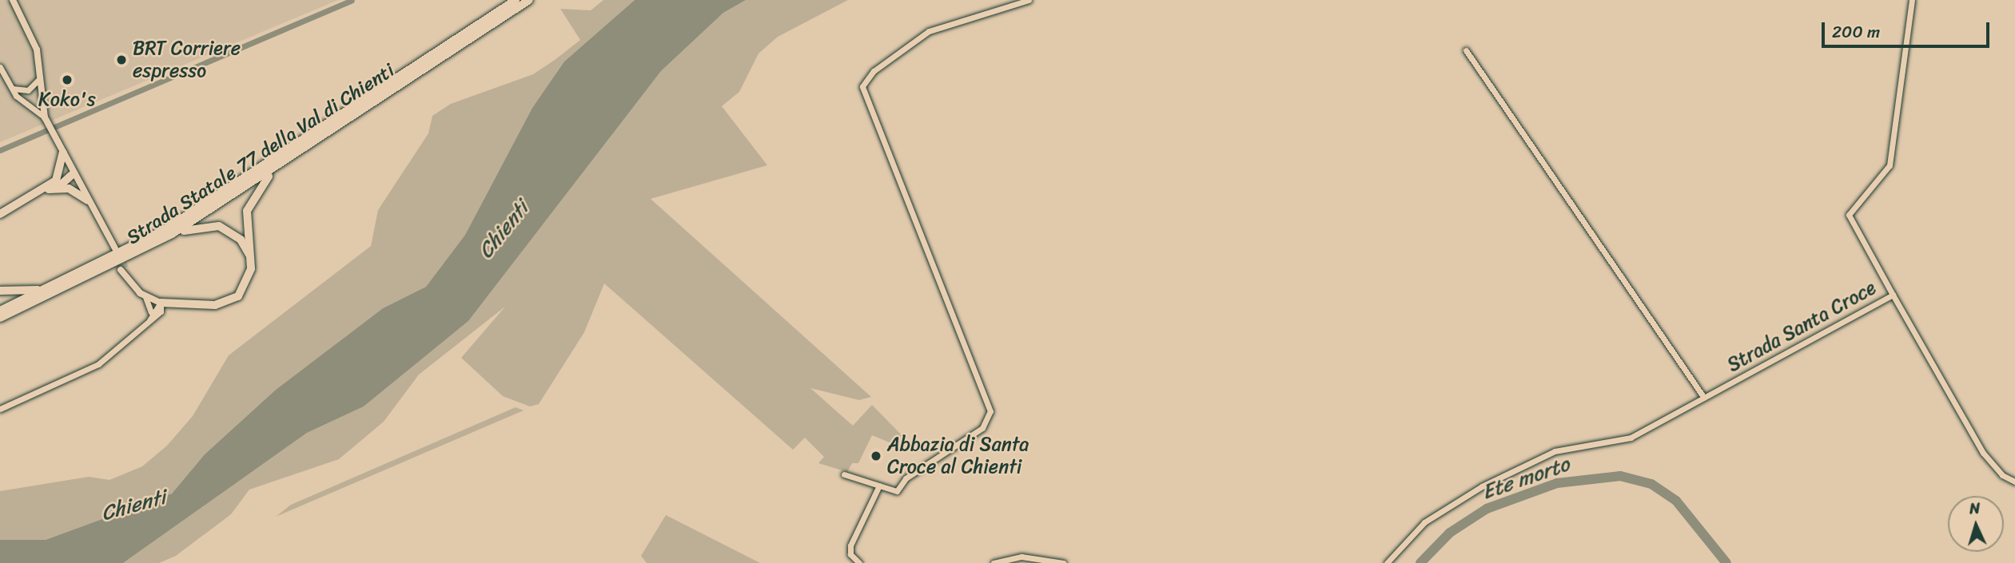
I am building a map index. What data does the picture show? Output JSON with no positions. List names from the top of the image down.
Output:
{
  "streets": {
    "highway": ["Strada Statale 77 della Val di Chienti"],
    "street": ["Strada Santa Croce"]
  },
  "water": ["Chienti", "Ete morto"],
  "places": ["BRT Corriere espresso", "Koko's", "Abbazia di Santa Croce al Chienti"],
  "scale_bar": "200 m",
  "north": "top"
}
